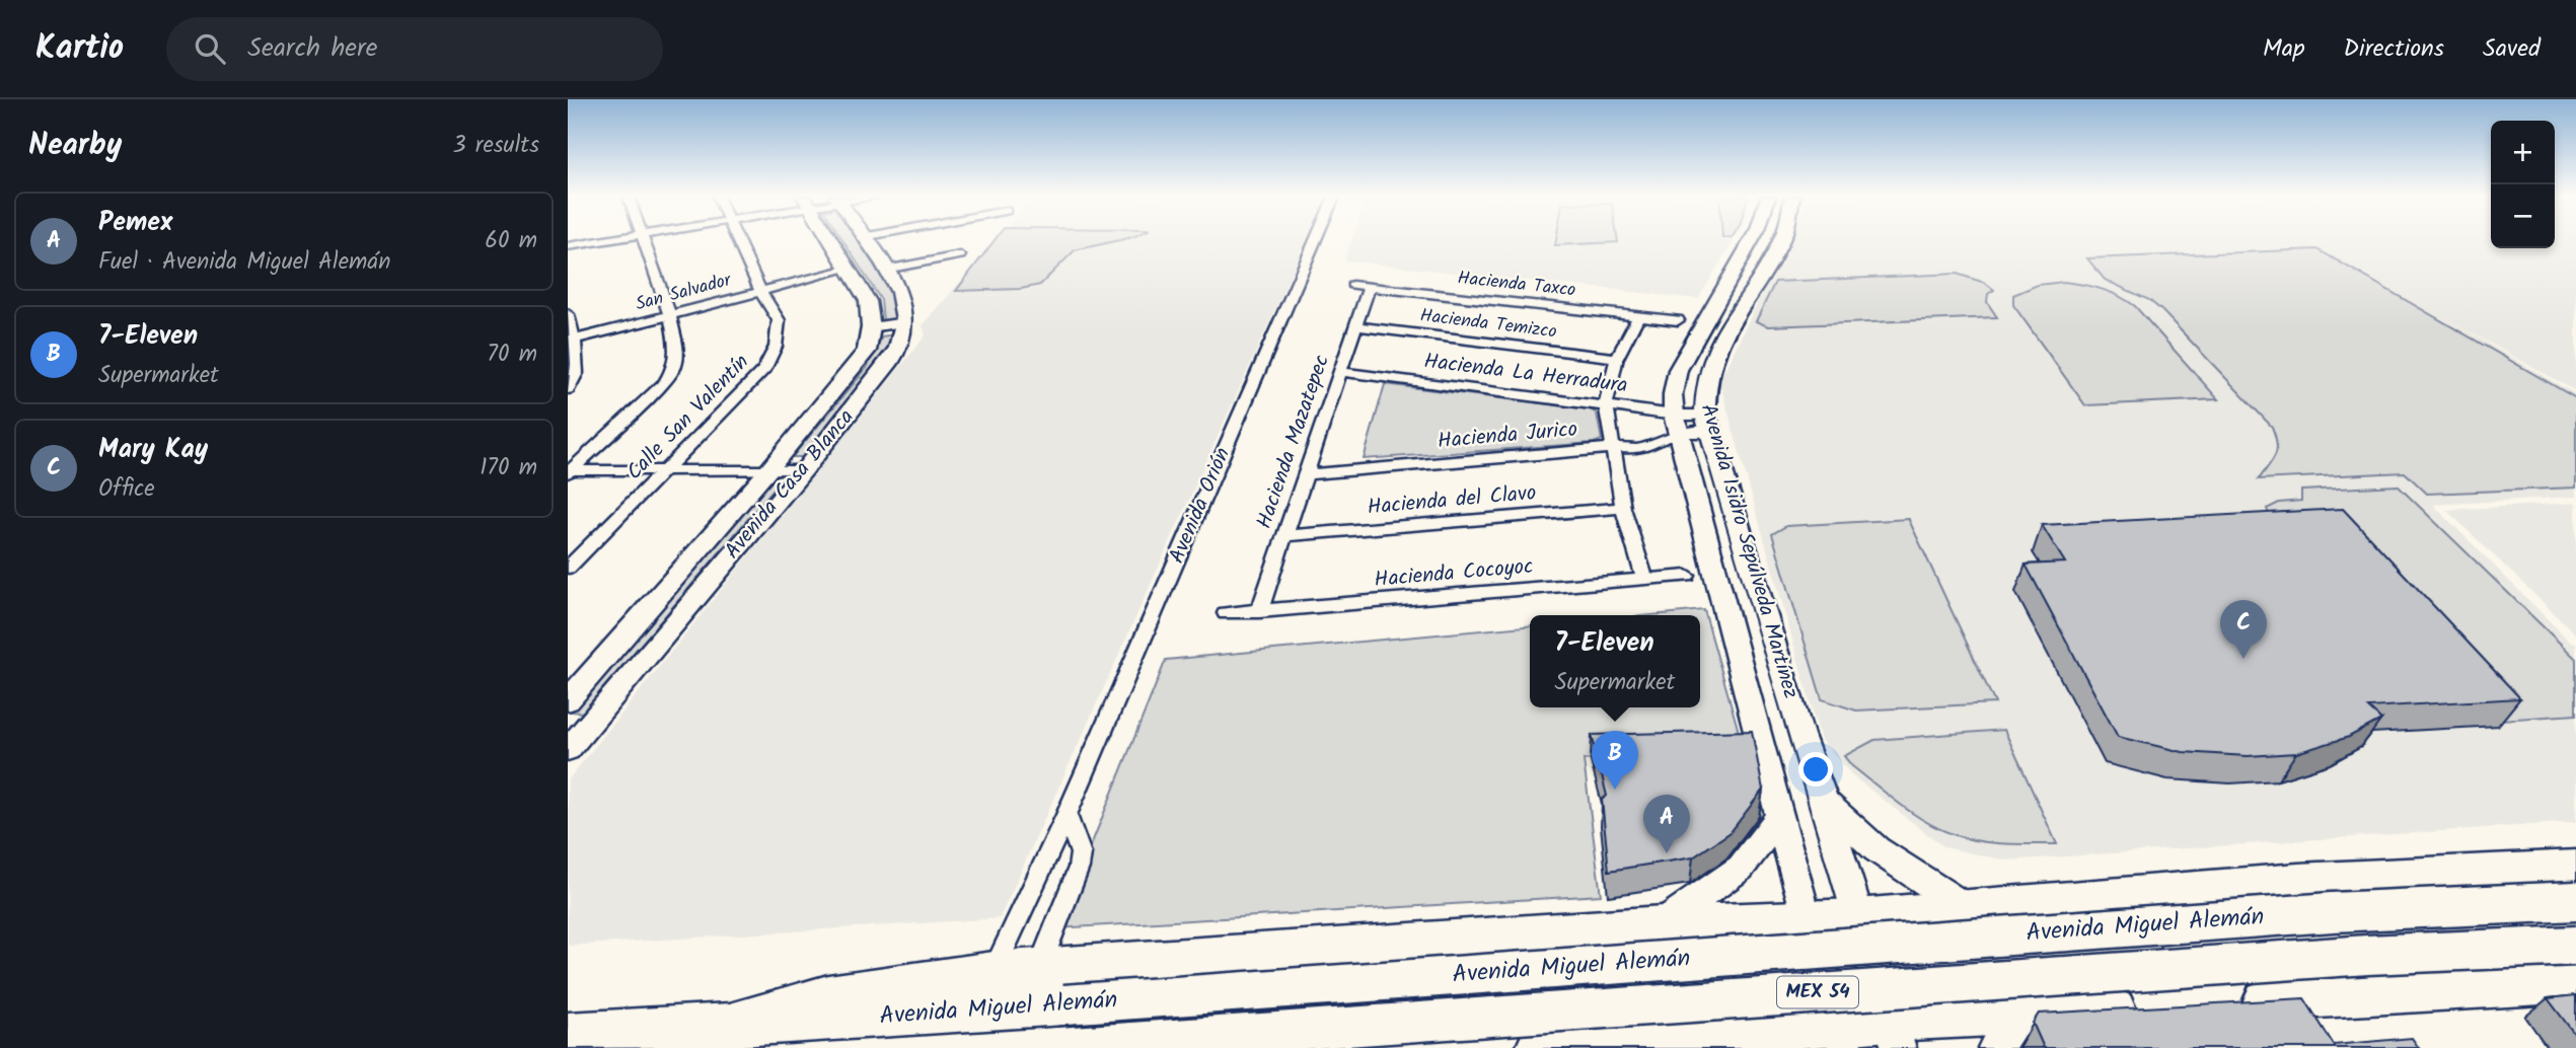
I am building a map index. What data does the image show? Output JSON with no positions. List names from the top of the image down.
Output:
{
  "streets": {
    "highway": ["Avenida Miguel Alemán", "MEX 54"],
    "main road": ["Avenida Casa Blanca", "Avenida Isidro Sepúlveda Martínez"],
    "street": [
      "Hacienda Taxco",
      "San Salvador",
      "Hacienda Temizco",
      "Hacienda La Herradura",
      "Calle San Valentín",
      "Hacienda Jurico",
      "Hacienda Mazatepec",
      "Hacienda del Clavo",
      "Avenida Orión",
      "Hacienda Cocoyoc"
    ]
  },
  "crossings": [
    ["Hacienda Taxco", "Hacienda Mazatepec"],
    ["San Salvador", "Calle San Valentín"],
    ["San Salvador", "Avenida Casa Blanca"],
    ["Hacienda Temizco", "Hacienda Mazatepec"],
    ["Hacienda La Herradura", "Hacienda Jurico"],
    ["Hacienda La Herradura", "Hacienda Mazatepec"],
    ["Hacienda La Herradura", "Avenida Isidro Sepúlveda Martínez"],
    ["Hacienda Jurico", "Hacienda Mazatepec"],
    ["Hacienda Jurico", "Avenida Isidro Sepúlveda Martínez"],
    ["Hacienda Mazatepec", "Hacienda del Clavo"],
    ["Hacienda Mazatepec", "Hacienda Cocoyoc"]
  ],
  "page": {
    "header": "Kartio",
    "search": "Search here",
    "nav": ["Map", "Directions", "Saved"],
    "heading": ["Nearby", "3 results"],
    "map_buttons": ["+", "−"],
    "list": [
      {
        "mark": "A",
        "name": "Pemex",
        "note": "Fuel · Avenida Miguel Alemán",
        "value": "60 m"
      },
      {
        "mark": "B",
        "name": "7-Eleven",
        "note": "Supermarket",
        "value": "70 m"
      },
      {
        "mark": "C",
        "name": "Mary Kay",
        "note": "Office",
        "value": "170 m"
      }
    ],
    "pins": ["C", "B", "A"],
    "popup": ["7-Eleven", "Supermarket"]
  }
}
